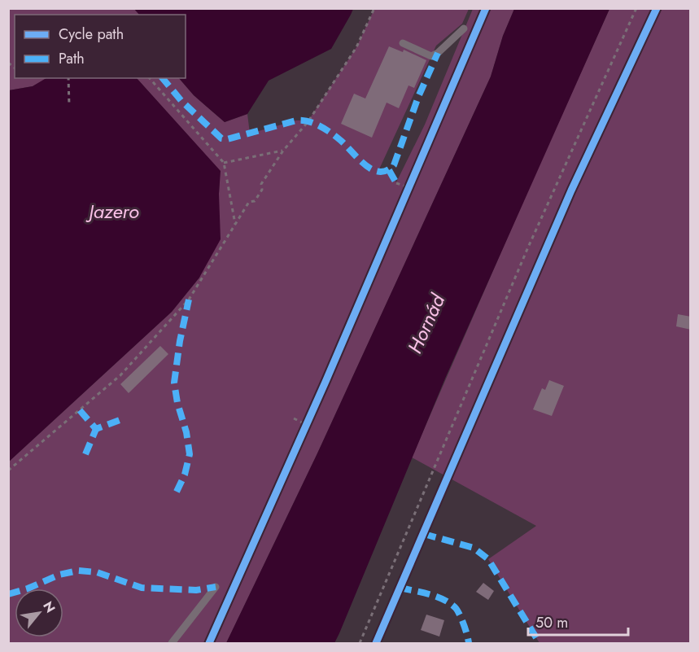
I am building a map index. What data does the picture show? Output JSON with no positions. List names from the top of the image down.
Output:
{
  "water": ["Jazero", "Hornád"],
  "legend": ["Cycle path", "Path"],
  "scale_bar": "50 m",
  "north": "top right"
}
